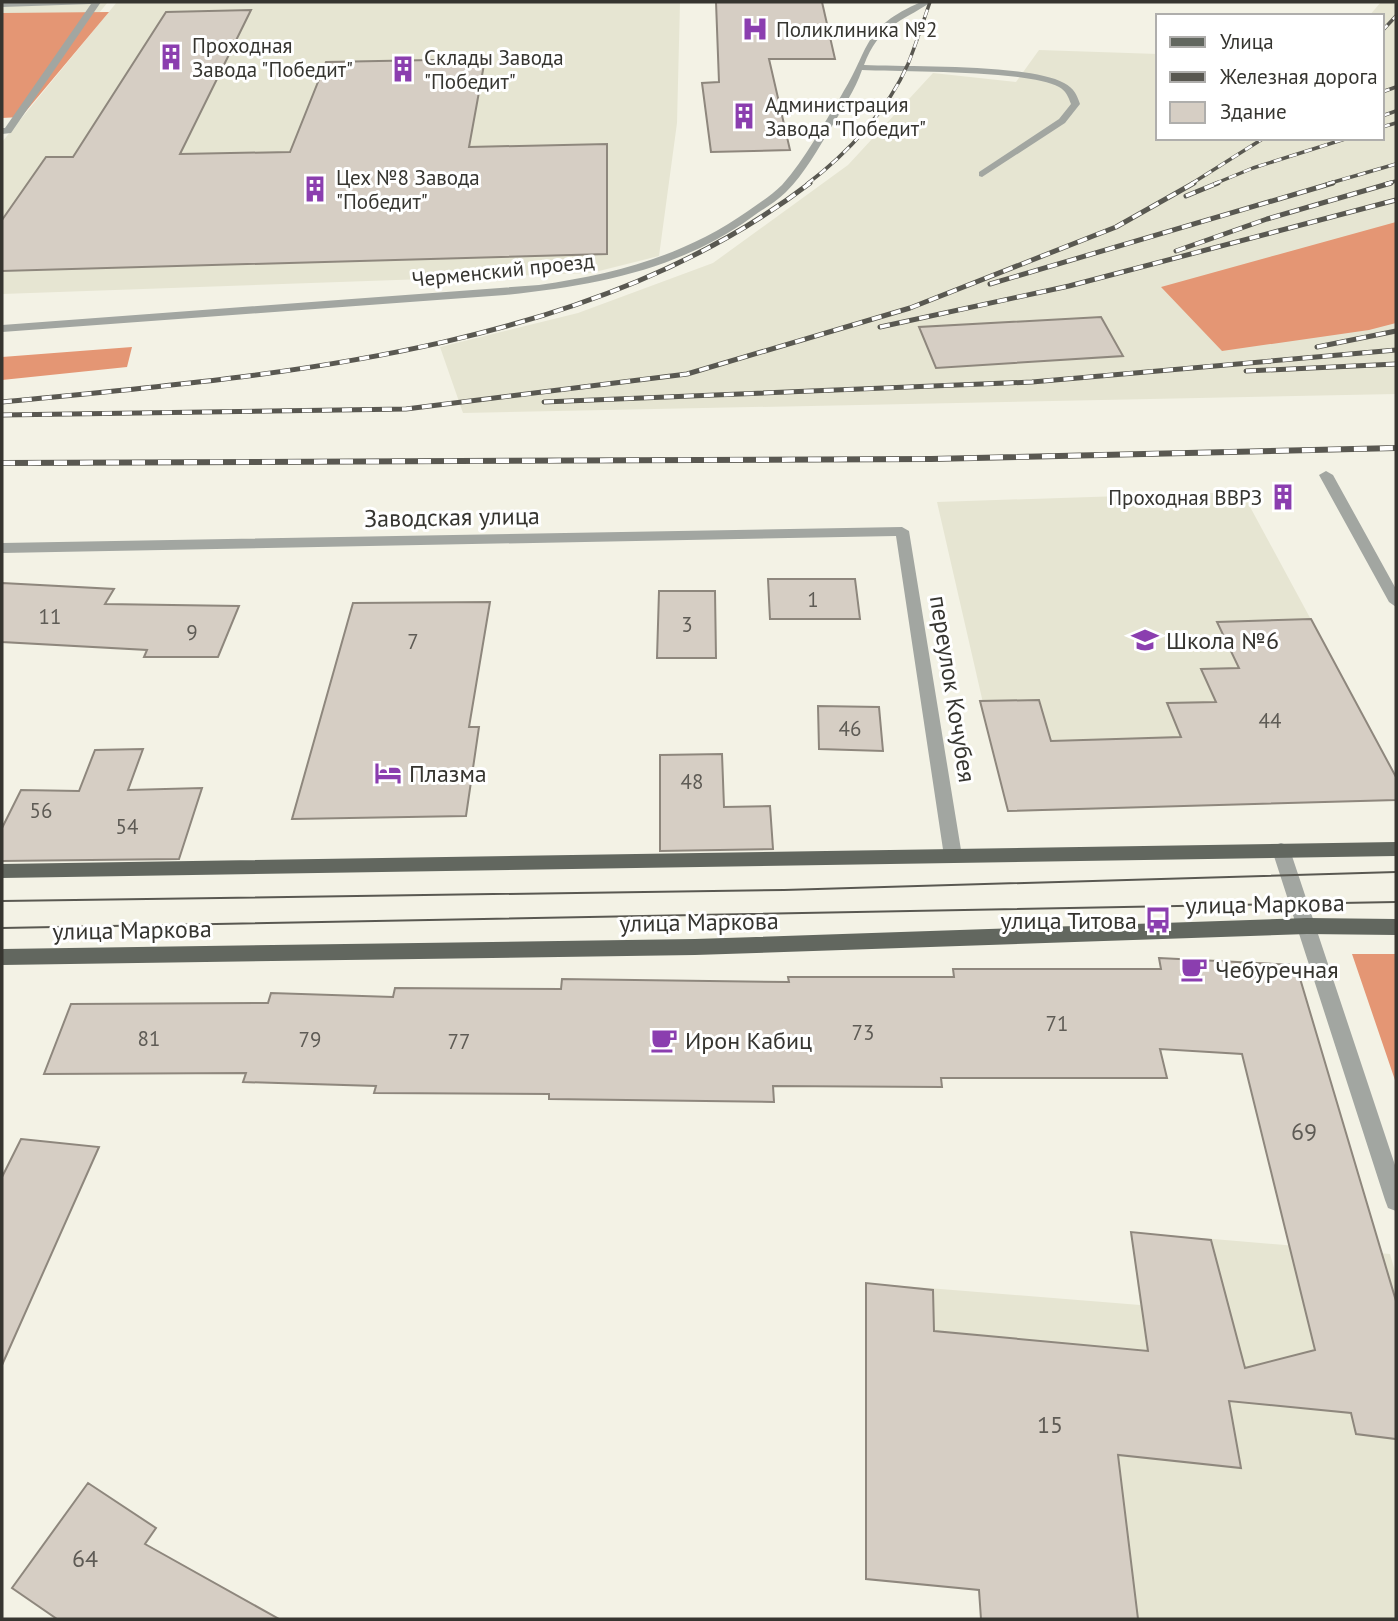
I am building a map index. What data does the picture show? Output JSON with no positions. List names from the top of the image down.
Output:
{
  "streets": {
    "main road": ["улица Маркова"],
    "street": ["Черменский проезд", "Заводская улица", "переулок Кочубея"]
  },
  "crossings": [
    ["Заводская улица", "переулок Кочубея"]
  ],
  "places": {
    "hospital": ["Поликлиника №2"],
    "building": [
      "Проходная Завода \"Победит\"",
      "Склады Завода \"Победит\"",
      "Администрация Завода \"Победит\"",
      "Цех №8 Завода \"Победит\"",
      "Проходная ВВРЗ"
    ],
    "school or university": ["Школа №6"],
    "hotel": ["Плазма"],
    "bus stop": ["улица Титова"],
    "cafe": ["Чебуречная", "Ирон Кабиц"]
  },
  "house_numbers": [
    "1",
    "11",
    "3",
    "9",
    "7",
    "44",
    "46",
    "48",
    "56",
    "54",
    "71",
    "73",
    "81",
    "79",
    "77",
    "69",
    "15",
    "64"
  ],
  "legend": ["Улица", "Железная дорога", "Здание"]
}
